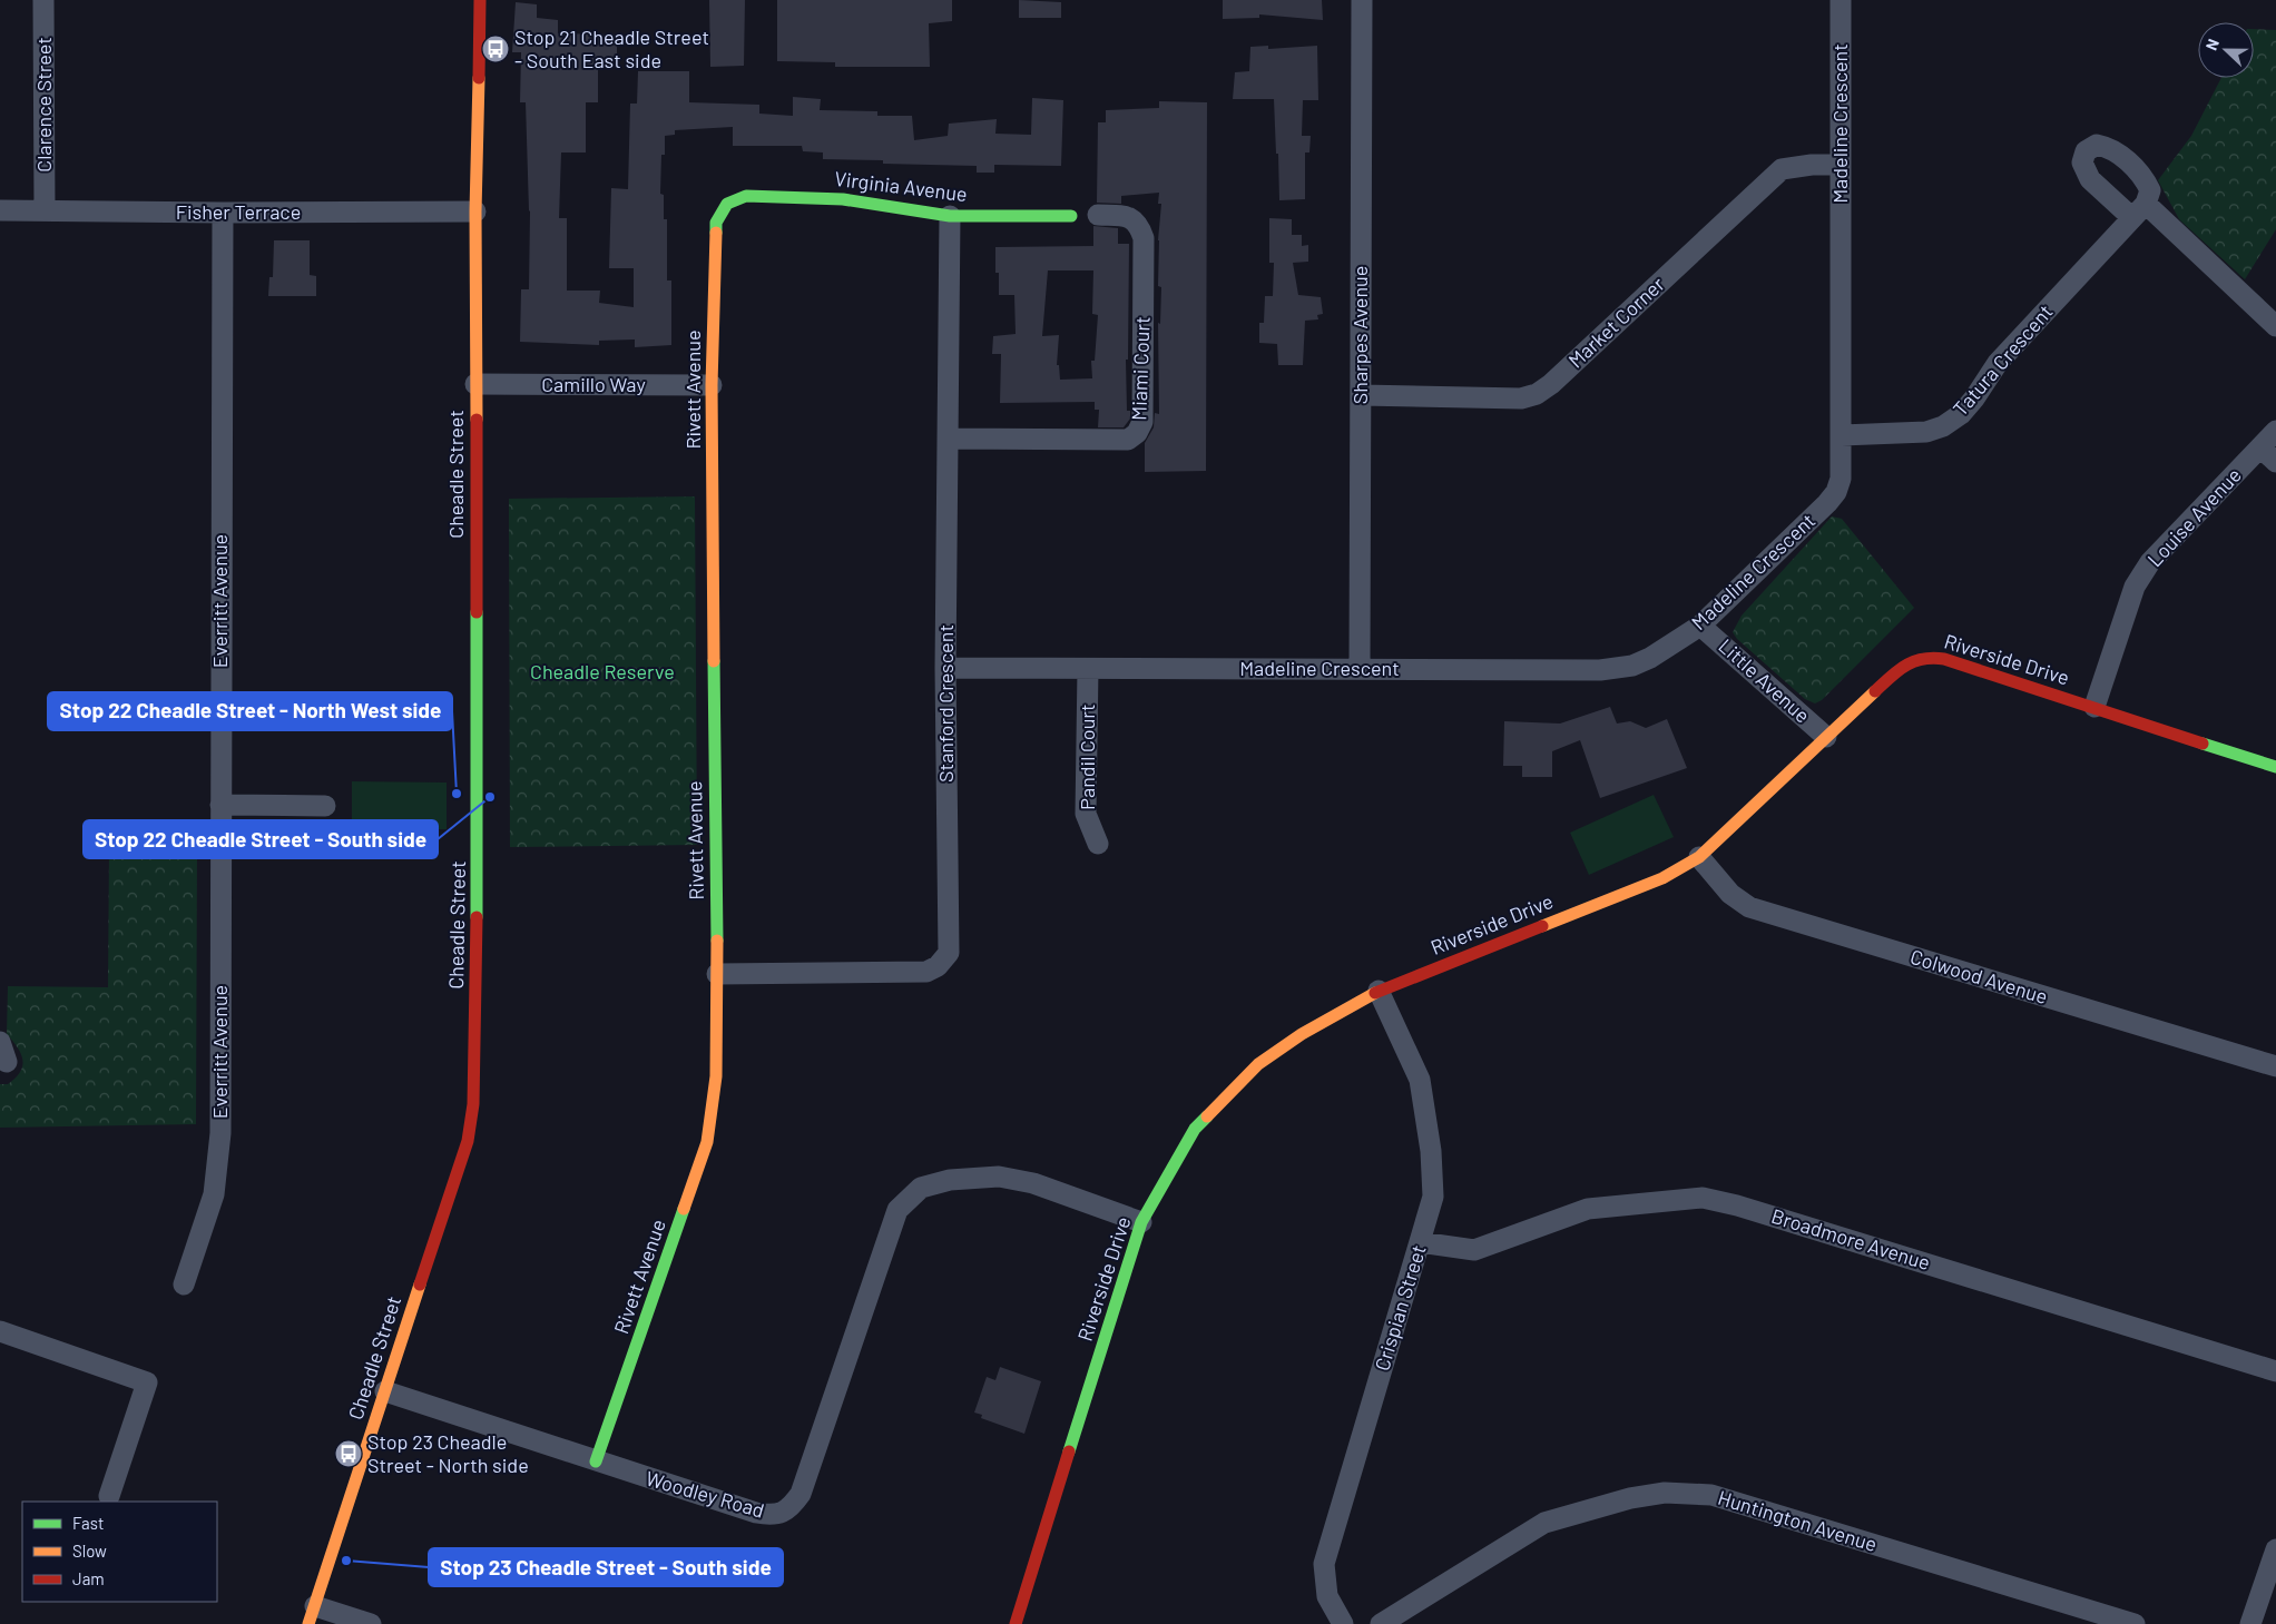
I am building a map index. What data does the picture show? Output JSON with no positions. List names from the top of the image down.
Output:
{
  "streets": {
    "street": [
      "Clarence Street",
      "Madeline Crescent",
      "Virginia Avenue",
      "Fisher Terrace",
      "Market Corner",
      "Sharpes Avenue",
      "Tatura Crescent",
      "Miami Court",
      "Camillo Way",
      "Rivett Avenue",
      "Cheadle Street",
      "Louise Avenue",
      "Everritt Avenue",
      "Riverside Drive",
      "Little Avenue",
      "Stanford Crescent",
      "Pandil Court",
      "Colwood Avenue",
      "Broadmore Avenue",
      "Crispian Street",
      "Woodley Road",
      "Huntington Avenue"
    ]
  },
  "crossings": [
    ["Clarence Street", "Fisher Terrace"],
    ["Madeline Crescent", "Market Corner"],
    ["Madeline Crescent", "Sharpes Avenue"],
    ["Madeline Crescent", "Tatura Crescent"],
    ["Madeline Crescent", "Little Avenue"],
    ["Madeline Crescent", "Stanford Crescent"],
    ["Madeline Crescent", "Pandil Court"],
    ["Virginia Avenue", "Rivett Avenue"],
    ["Virginia Avenue", "Stanford Crescent"],
    ["Fisher Terrace", "Cheadle Street"],
    ["Fisher Terrace", "Everritt Avenue"],
    ["Market Corner", "Sharpes Avenue"],
    ["Miami Court", "Stanford Crescent"],
    ["Camillo Way", "Rivett Avenue"],
    ["Camillo Way", "Cheadle Street"],
    ["Rivett Avenue", "Stanford Crescent"],
    ["Rivett Avenue", "Woodley Road"],
    ["Cheadle Street", "Woodley Road"],
    ["Louise Avenue", "Riverside Drive"],
    ["Riverside Drive", "Little Avenue"],
    ["Riverside Drive", "Colwood Avenue"],
    ["Riverside Drive", "Crispian Street"],
    ["Riverside Drive", "Woodley Road"],
    ["Broadmore Avenue", "Crispian Street"]
  ],
  "parks": ["Cheadle Reserve"],
  "places": {
    "bus stop": ["Stop 21 Cheadle Street - South East side", "Stop 23 Cheadle Street - North side"],
    "other": ["Stop 22 Cheadle Street - North West side", "Stop 22 Cheadle Street - South side", "Stop 23 Cheadle Street - South side"]
  },
  "legend": ["Fast", "Slow", "Jam"],
  "north": "left"
}
